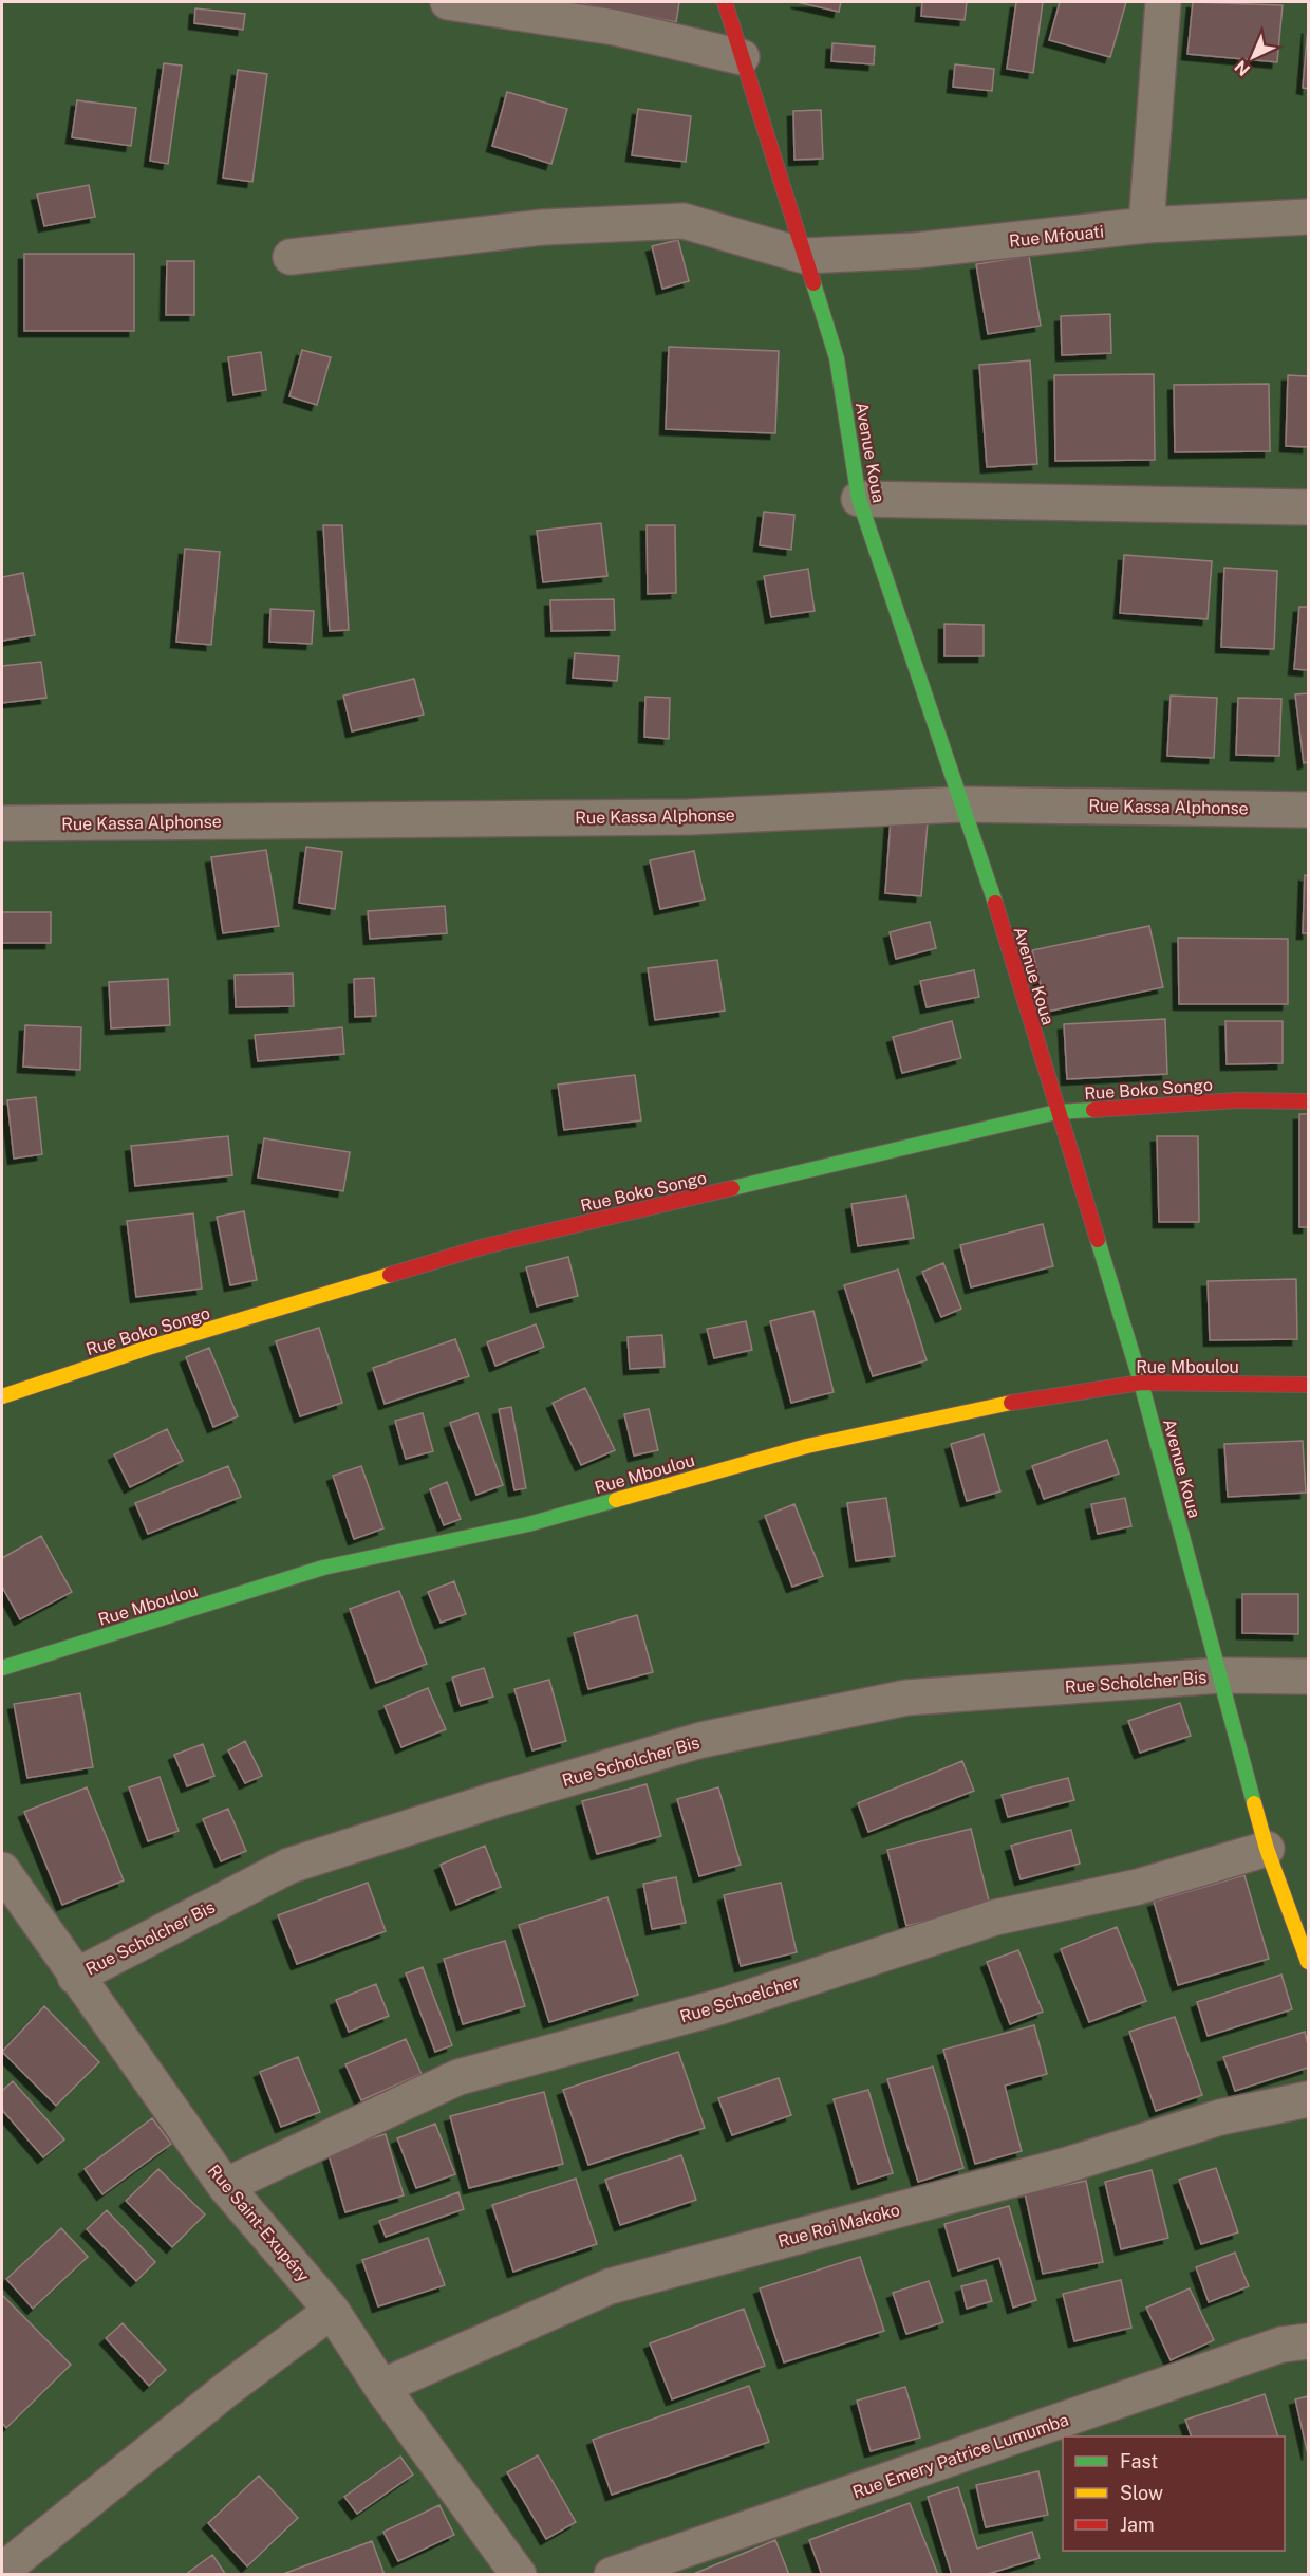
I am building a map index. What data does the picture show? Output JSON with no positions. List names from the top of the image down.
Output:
{
  "streets": {
    "street": [
      "Rue Mfouati",
      "Avenue Koua",
      "Rue Kassa Alphonse",
      "Rue Boko Songo",
      "Rue Mboulou",
      "Rue Scholcher Bis",
      "Rue Schoelcher",
      "Rue Saint-Exupéry",
      "Rue Roi Makoko",
      "Rue Emery Patrice Lumumba"
    ]
  },
  "crossings": [
    ["Rue Mfouati", "Avenue Koua"],
    ["Avenue Koua", "Rue Kassa Alphonse"],
    ["Avenue Koua", "Rue Boko Songo"],
    ["Avenue Koua", "Rue Mboulou"],
    ["Avenue Koua", "Rue Scholcher Bis"],
    ["Avenue Koua", "Rue Schoelcher"],
    ["Rue Scholcher Bis", "Rue Saint-Exupéry"],
    ["Rue Schoelcher", "Rue Saint-Exupéry"],
    ["Rue Saint-Exupéry", "Rue Roi Makoko"]
  ],
  "legend": ["Fast", "Slow", "Jam"],
  "north": "bottom left"
}
